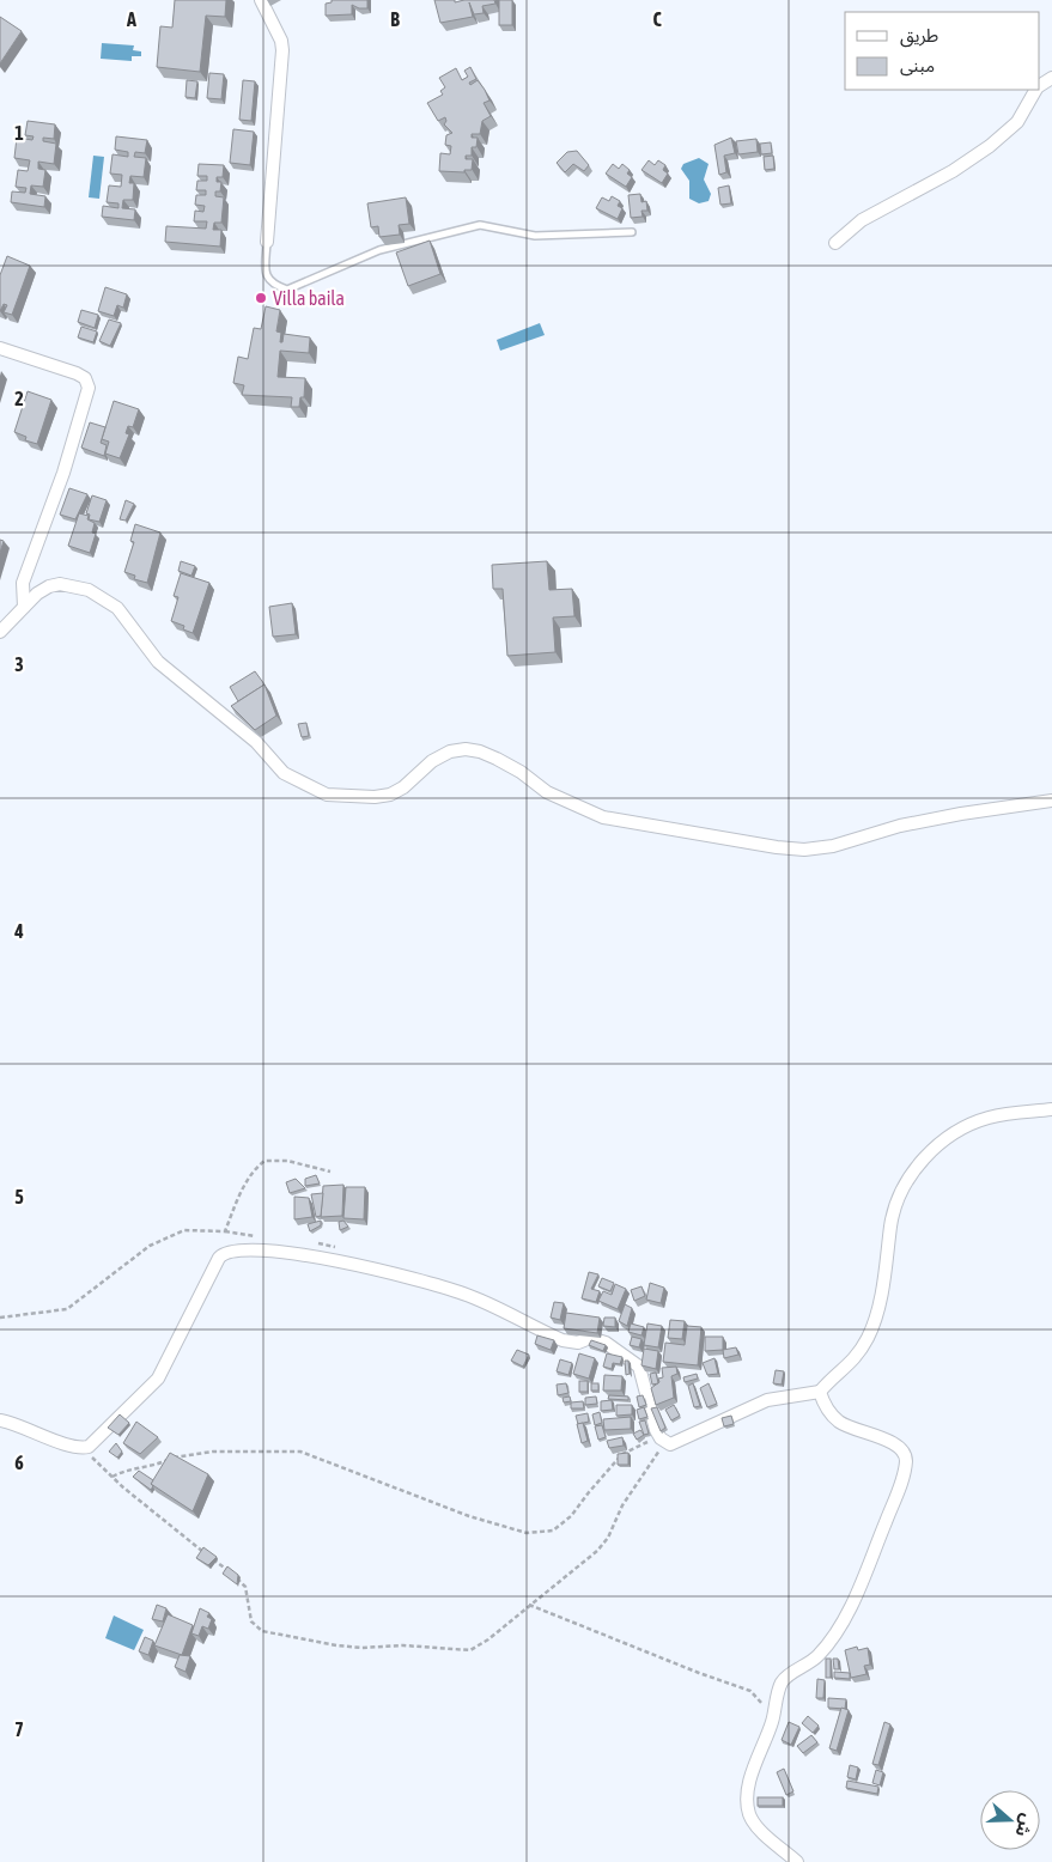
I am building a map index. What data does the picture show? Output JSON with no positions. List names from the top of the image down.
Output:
{
  "places": ["Villa baila"],
  "legend": ["طريق", "مبنى"],
  "north": "right",
  "grid": {
    "columns": ["A", "B", "C"],
    "rows": [
      "1",
      "2",
      "3",
      "4",
      "5",
      "6",
      "7"
    ]
  }
}
